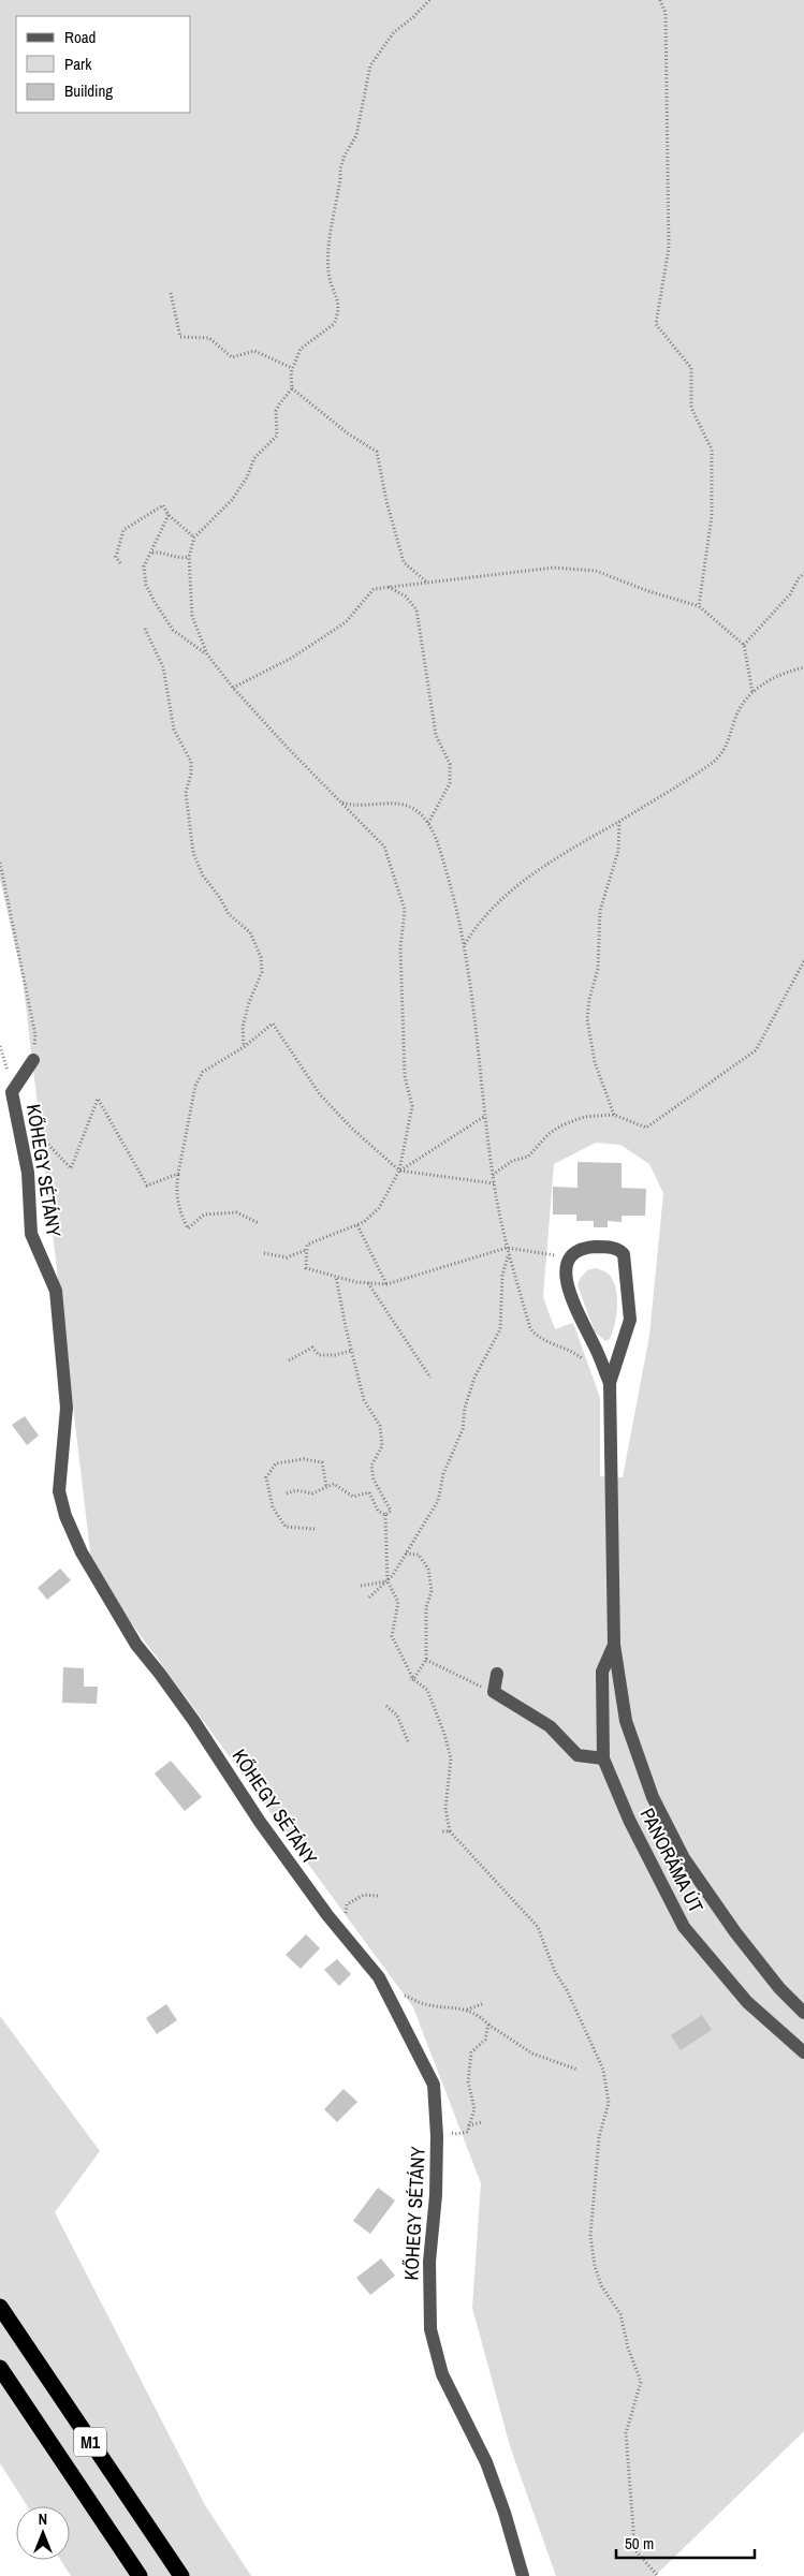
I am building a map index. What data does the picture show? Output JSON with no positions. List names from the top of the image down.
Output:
{
  "streets": {
    "highway": ["M1"],
    "street": ["KŐHEGY SÉTÁNY", "PANORÁMA ÚT"]
  },
  "legend": ["Road", "Park", "Building"],
  "scale_bar": "50 m",
  "north": "top"
}
